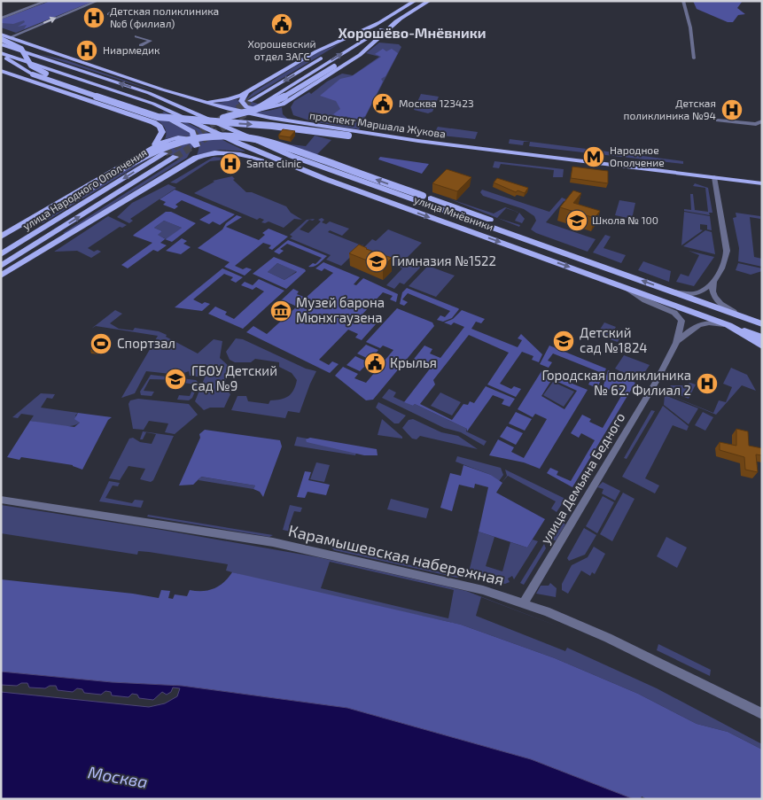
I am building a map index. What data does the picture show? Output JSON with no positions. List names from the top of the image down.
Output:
{
  "streets": {
    "main road": ["проспект Маршала Жукова", "улица Народного Ополчения", "улица Мнёвники"],
    "street": ["улица Демьяна Бедного", "Карамышевская набережная"]
  },
  "crossings": [
    ["улица Мнёвники", "улица Демьяна Бедного"],
    ["улица Демьяна Бедного", "Карамышевская набережная"]
  ],
  "districts": ["Хорошёво-Мнёвники"],
  "water": ["Москва"],
  "places": {
    "hospital": [
      "Детская поликлиника №6 (филиал)",
      "Ниармедик",
      "Детская поликлиника №94",
      "Sante clinic",
      "Городская поликлиника № 62. Филиал 2"
    ],
    "public building": ["Хорошевский отдел ЗАГС", "Москва 123423", "Крылья"],
    "metro station": ["Народное Ополчение"],
    "school or university": [
      "Школа № 100",
      "Гимназия №1522",
      "Детский сад №1824",
      "ГБОУ Детский сад №9"
    ],
    "museum": ["Музей барона Мюнхгаузена"],
    "sports": ["Спортзал"]
  }
}
